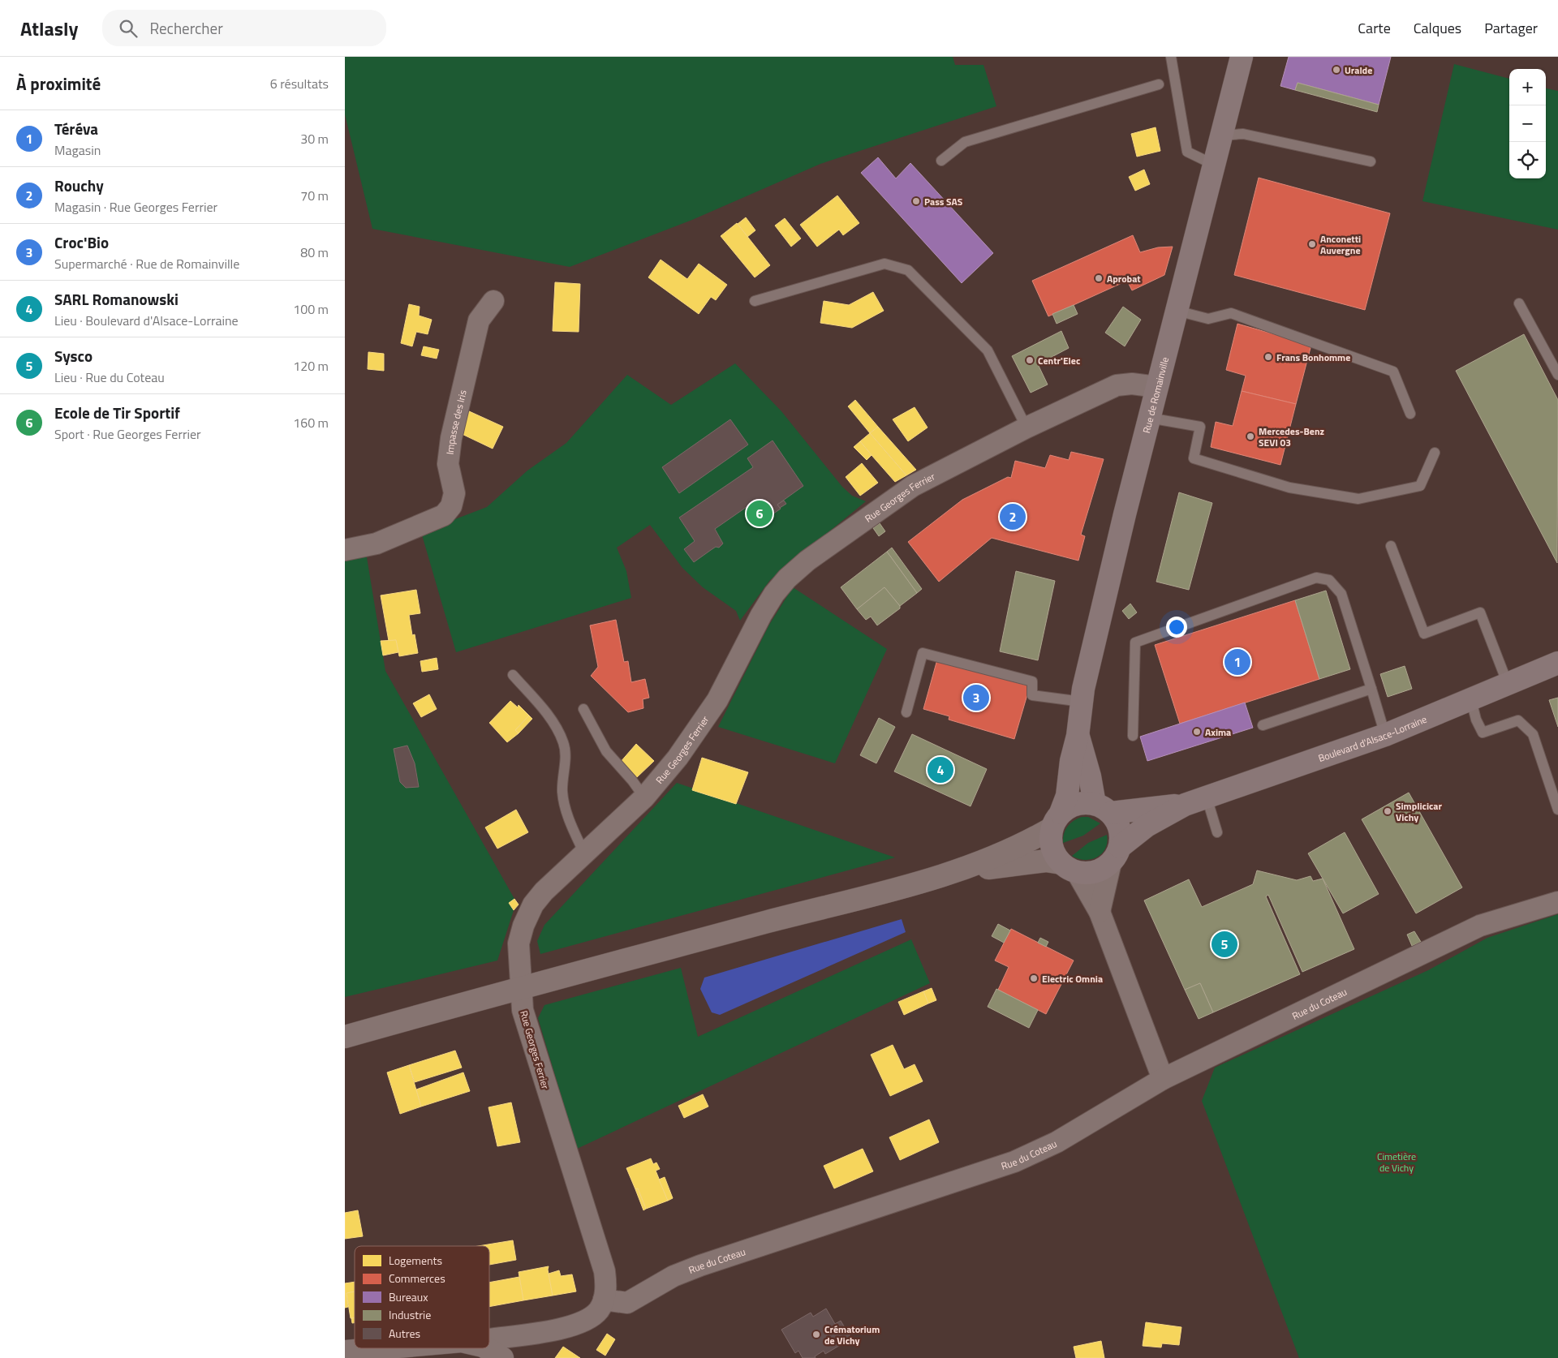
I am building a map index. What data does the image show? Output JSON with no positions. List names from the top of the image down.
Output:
{
  "streets": {
    "main road": ["Rue de Romainville", "Boulevard d'Alsace-Lorraine"],
    "street": ["Impasse des Iris", "Rue Georges Ferrier", "Rue du Coteau"]
  },
  "crossings": [
    ["Rue de Romainville", "Rue Georges Ferrier"],
    ["Rue de Romainville", "Boulevard d'Alsace-Lorraine"],
    ["Rue Georges Ferrier", "Rue du Coteau"]
  ],
  "parks": ["Cimetière de Vichy"],
  "places": [
    "Uralde",
    "Pass SAS",
    "Anconetti Auvergne",
    "Aprobat",
    "Frans Bonhomme",
    "Centr'Elec",
    "Mercedes-Benz SEVI 03",
    "Axima",
    "Simplicicar Vichy",
    "Electric Omnia",
    "Crématorium de Vichy"
  ],
  "legend": [
    "Logements",
    "Commerces",
    "Bureaux",
    "Industrie",
    "Autres"
  ],
  "page": {
    "header": "Atlasly",
    "search": "Rechercher",
    "nav": ["Carte", "Calques", "Partager"],
    "heading": ["À proximité", "6 résultats"],
    "map_buttons": ["+", "−"],
    "list": [
      {
        "mark": "1",
        "name": "Téréva",
        "note": "Magasin",
        "value": "30 m"
      },
      {
        "mark": "2",
        "name": "Rouchy",
        "note": "Magasin · Rue Georges Ferrier",
        "value": "70 m"
      },
      {
        "mark": "3",
        "name": "Croc'Bio",
        "note": "Supermarché · Rue de Romainville",
        "value": "80 m"
      },
      {
        "mark": "4",
        "name": "SARL Romanowski",
        "note": "Lieu · Boulevard d'Alsace-Lorraine",
        "value": "100 m"
      },
      {
        "mark": "5",
        "name": "Sysco",
        "note": "Lieu · Rue du Coteau",
        "value": "120 m"
      },
      {
        "mark": "6",
        "name": "Ecole de Tir Sportif",
        "note": "Sport · Rue Georges Ferrier",
        "value": "160 m"
      }
    ],
    "pins": [
      "6",
      "2",
      "1",
      "3",
      "4",
      "5"
    ]
  }
}
